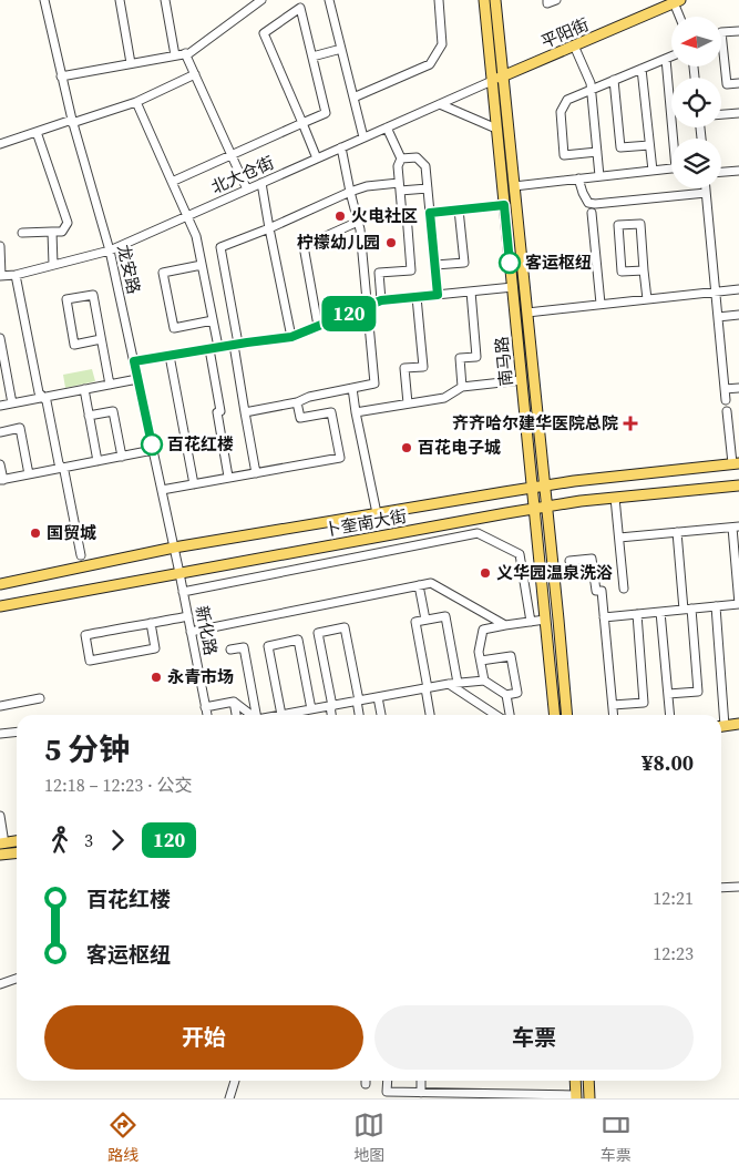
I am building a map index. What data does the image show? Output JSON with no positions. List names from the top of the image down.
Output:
{
  "streets": {
    "main road": ["平阳街", "南马路", "卜奎南大街"],
    "street": ["北大仓街", "龙安路", "新化路"]
  },
  "crossings": [
    ["平阳街", "北大仓街"],
    ["平阳街", "南马路"],
    ["北大仓街", "龙安路"],
    ["北大仓街", "南马路"],
    ["龙安路", "卜奎南大街"],
    ["龙安路", "新化路"],
    ["南马路", "卜奎南大街"],
    ["卜奎南大街", "新化路"]
  ],
  "places": {
    "other": [
      "火电社区",
      "柠檬幼儿园",
      "客运枢纽",
      "百花红楼",
      "百花电子城",
      "国贸城",
      "义华园温泉洗浴",
      "永青市场"
    ],
    "health": ["齐齐哈尔建华医院总院"]
  },
  "lines": ["bus line 120"],
  "north": "left",
  "page": {
    "on_map": "120",
    "heading": ["5 分钟", "12:18 – 12:23 · 公交", "¥8.00"],
    "legs": ["3", "120"],
    "list": [
      {
        "name": "百花红楼",
        "value": "12:21"
      },
      {
        "name": "客运枢纽",
        "value": "12:23"
      }
    ],
    "buttons": ["开始", "车票"],
    "tabs": ["路线", "地图", "车票"]
  }
}
